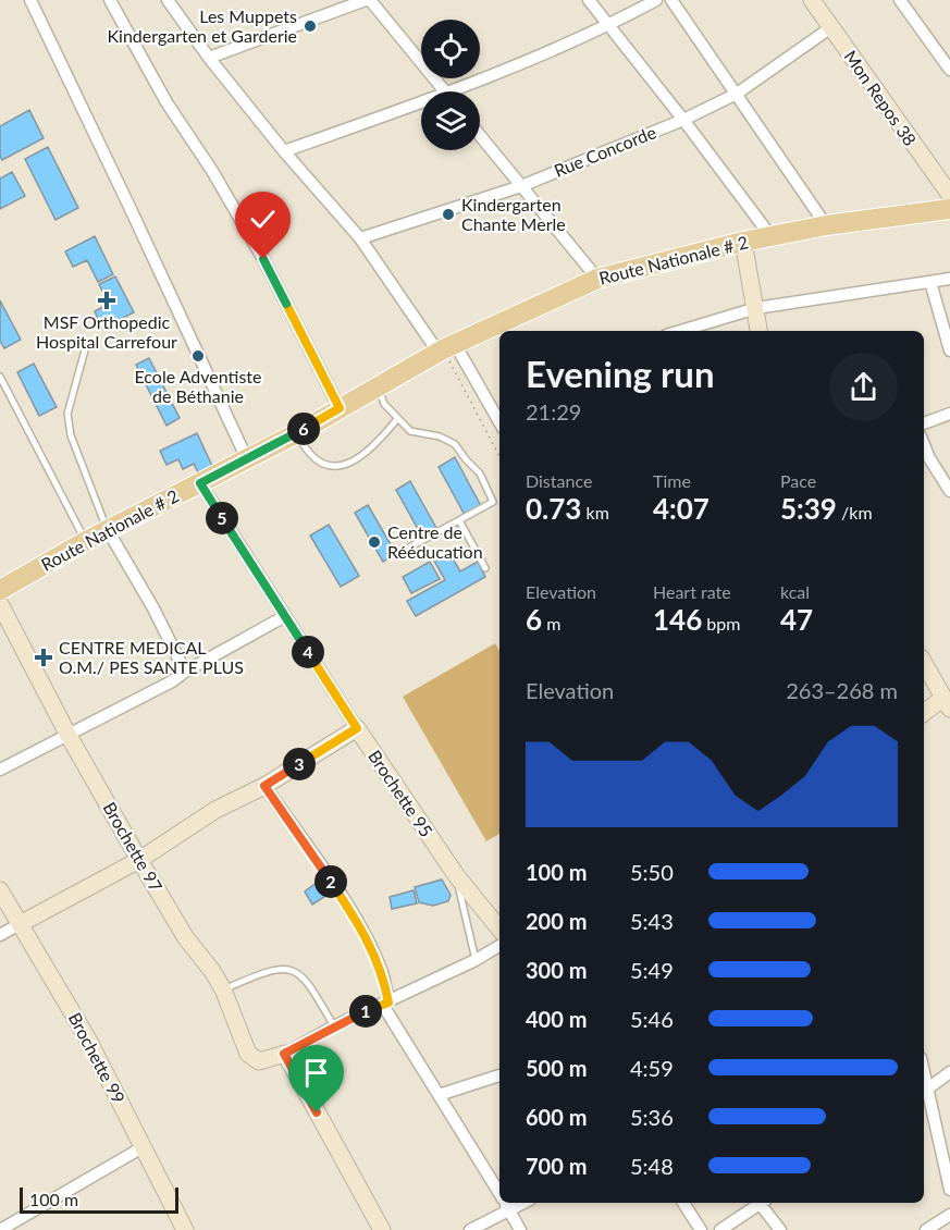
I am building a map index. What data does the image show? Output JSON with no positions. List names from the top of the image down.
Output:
{
  "streets": {
    "main road": ["Route Nationale # 2"],
    "street": [
      "Mon Repos 38",
      "Rue Concorde",
      "Brochette 95",
      "Brochette 97",
      "Brochette 99"
    ]
  },
  "crossings": [
    ["Mon Repos 38", "Rue Concorde"],
    ["Route Nationale # 2", "Brochette 95"]
  ],
  "places": {
    "other": [
      "Les Muppets Kindergarten et Garderie",
      "Kindergarten Chante Merle",
      "Ecole Adventiste de Béthanie",
      "Centre de Rééducation"
    ],
    "health": ["MSF Orthopedic Hospital Carrefour", "CENTRE MEDICAL O.M./ PES SANTE PLUS"]
  },
  "scale_bar": "100 m",
  "page": {
    "heading": ["Evening run", "21:29"],
    "pins": [
      "6",
      "5",
      "4",
      "3",
      "2",
      "1"
    ],
    "stats": [
      ["Distance", "0.73 km"],
      ["Time", "4:07"],
      ["Pace", "5:39 /km"],
      ["Elevation", "6 m"],
      ["Heart rate", "146 bpm"],
      ["kcal", "47"]
    ],
    "chart": ["Elevation", "263–268 m"],
    "list": [
      {
        "name": "100 m",
        "note": "5:50"
      },
      {
        "name": "200 m",
        "note": "5:43"
      },
      {
        "name": "300 m",
        "note": "5:49"
      },
      {
        "name": "400 m",
        "note": "5:46"
      },
      {
        "name": "500 m",
        "note": "4:59"
      },
      {
        "name": "600 m",
        "note": "5:36"
      },
      {
        "name": "700 m",
        "note": "5:48"
      }
    ],
    "scale": "100 m"
  }
}
